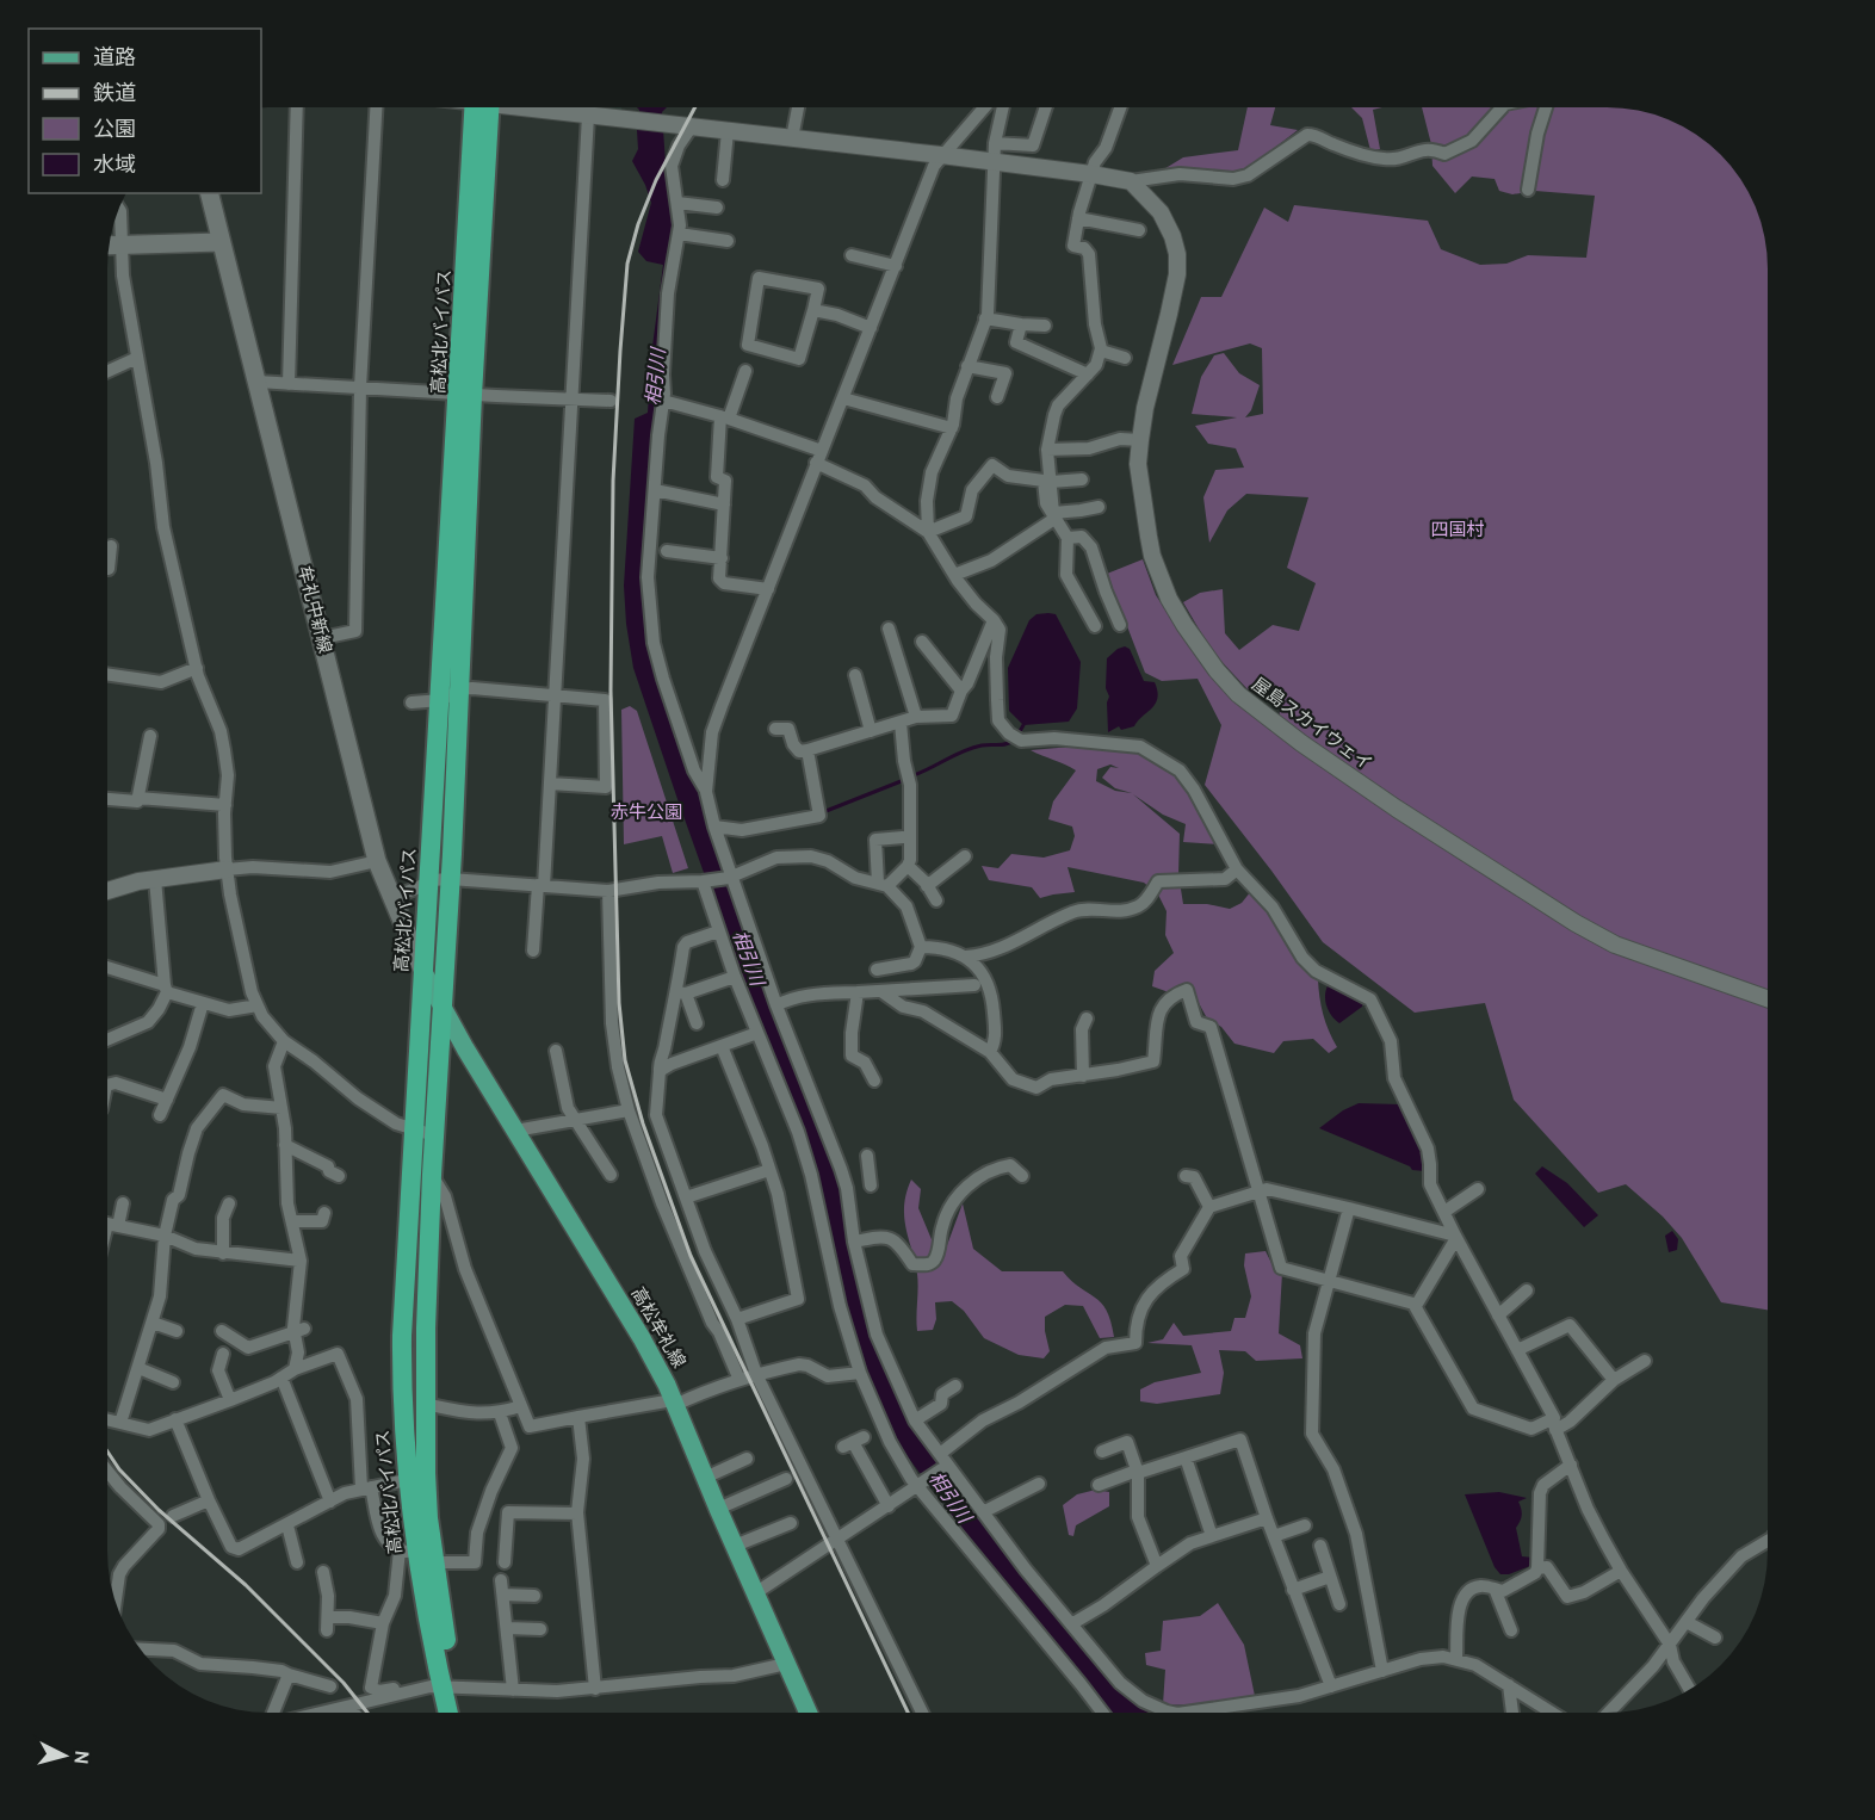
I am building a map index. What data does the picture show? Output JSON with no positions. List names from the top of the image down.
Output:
{
  "streets": {
    "highway": ["高松北バイパス"],
    "main road": ["牟礼中新線", "高松牟礼線"],
    "street": ["屋島スカイウェイ"]
  },
  "crossings": [
    ["高松北バイパス", "牟礼中新線"],
    ["高松北バイパス", "高松牟礼線"],
    ["牟礼中新線", "高松牟礼線"]
  ],
  "water": ["相引川"],
  "parks": ["四国村", "赤牛公園"],
  "legend": [
    "道路",
    "鉄道",
    "公園",
    "水域"
  ],
  "north": "right"
}
